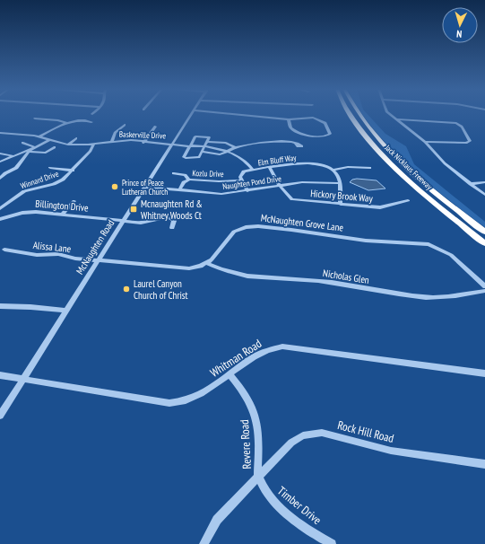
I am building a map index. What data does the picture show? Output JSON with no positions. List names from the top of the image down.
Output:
{
  "streets": {
    "highway": ["Jack Nicklaus Freeway"],
    "street": [
      "Baskerville Drive",
      "Elm Bluff Way",
      "Kozlu Drive",
      "Winnard Drive",
      "Naughten Pond Drive",
      "Hickory Brook Way",
      "Billington Drive",
      "McNaughten Grove Lane",
      "Alissa Lane",
      "McNaughten Road",
      "Nicholas Glen",
      "Whitman Road",
      "Rock Hill Road",
      "Revere Road",
      "Timber Drive"
    ]
  },
  "crossings": [
    ["Baskerville Drive", "Winnard Drive"],
    ["Baskerville Drive", "McNaughten Road"],
    ["Elm Bluff Way", "Kozlu Drive"],
    ["Elm Bluff Way", "Hickory Brook Way"],
    ["Kozlu Drive", "Naughten Pond Drive"],
    ["Naughten Pond Drive", "Hickory Brook Way"],
    ["Naughten Pond Drive", "McNaughten Road"],
    ["Billington Drive", "McNaughten Road"],
    ["McNaughten Grove Lane", "Alissa Lane"],
    ["McNaughten Grove Lane", "McNaughten Road"],
    ["McNaughten Grove Lane", "Nicholas Glen"],
    ["Alissa Lane", "McNaughten Road"],
    ["McNaughten Road", "Whitman Road"],
    ["Whitman Road", "Revere Road"],
    ["Rock Hill Road", "Revere Road"],
    ["Rock Hill Road", "Timber Drive"],
    ["Revere Road", "Timber Drive"]
  ],
  "places": {
    "other": ["Prince of Peace Lutheran Church", "Laurel Canyon Church of Christ"],
    "transit": ["Mcnaughten Rd & Whitney Woods Ct"]
  },
  "north": "bottom"
}
